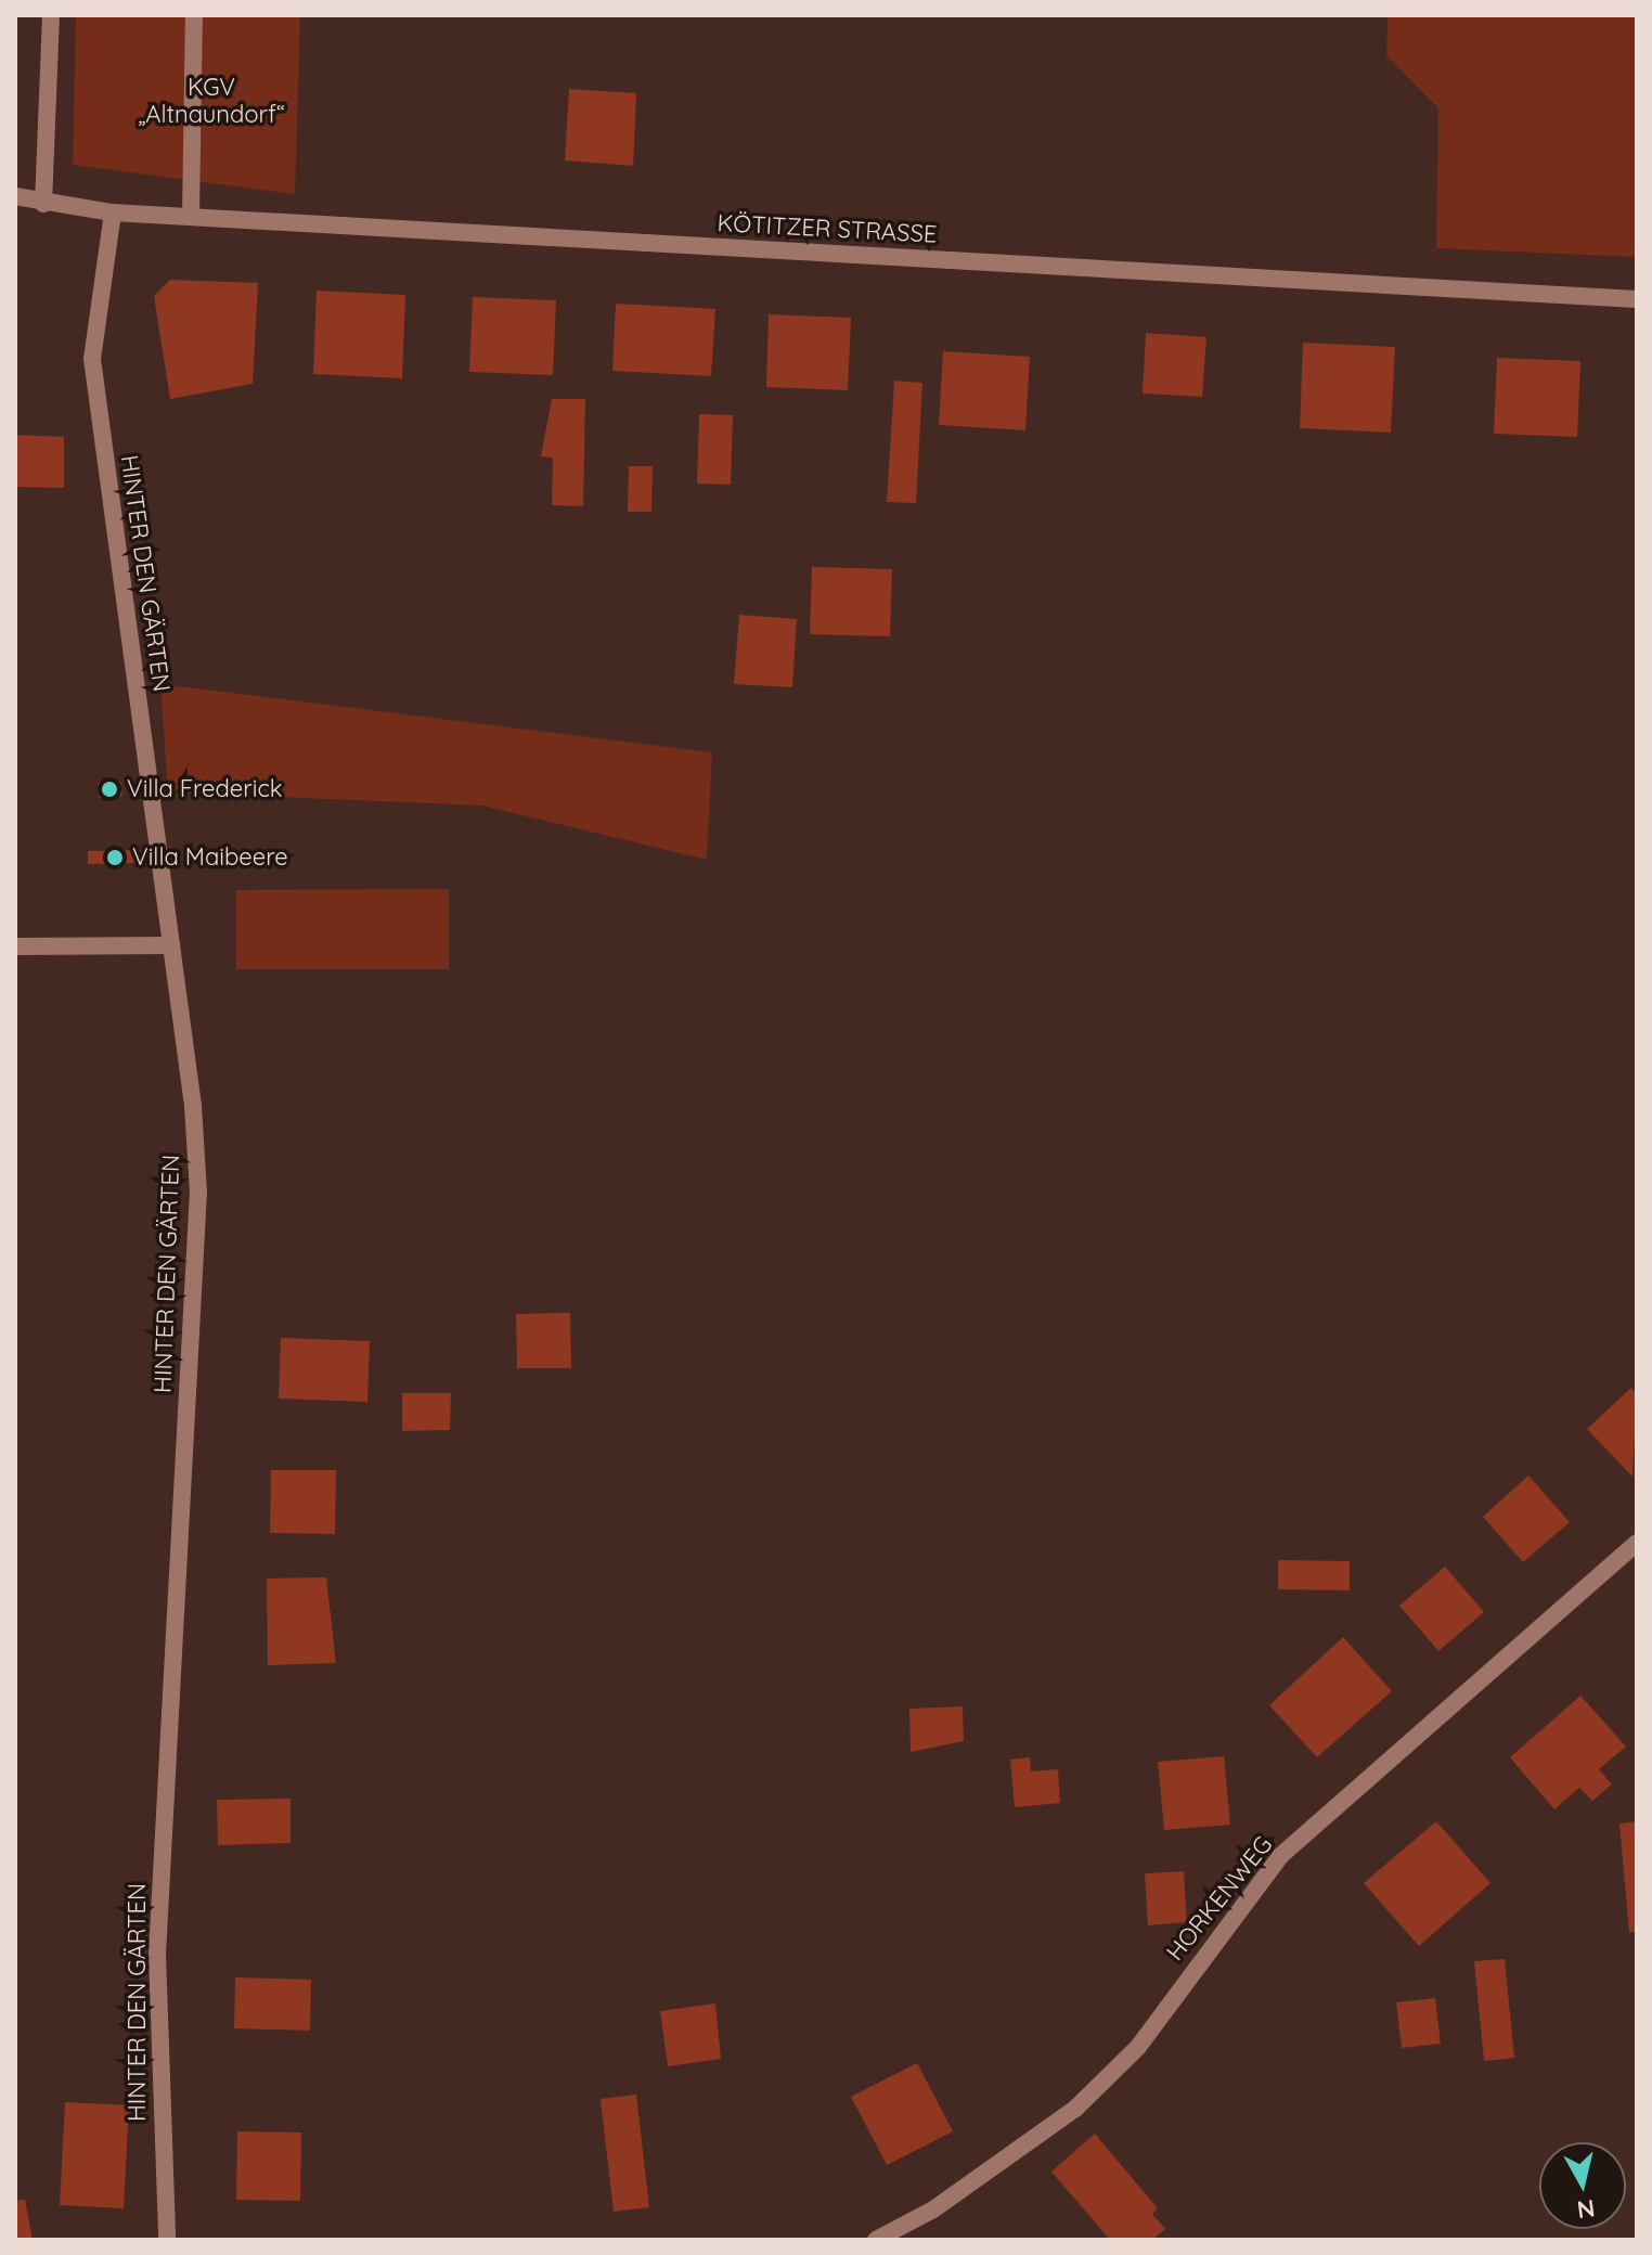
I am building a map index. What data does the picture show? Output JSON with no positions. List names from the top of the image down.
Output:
{
  "streets": {
    "street": ["KÖTITZER STRASSE", "HINTER DEN GÄRTEN", "HORKENWEG"]
  },
  "crossings": [
    ["KÖTITZER STRASSE", "HINTER DEN GÄRTEN"]
  ],
  "parks": ["KGV „Altnaundorf“"],
  "places": ["Villa Frederick", "Villa Maibeere"],
  "north": "bottom"
}
